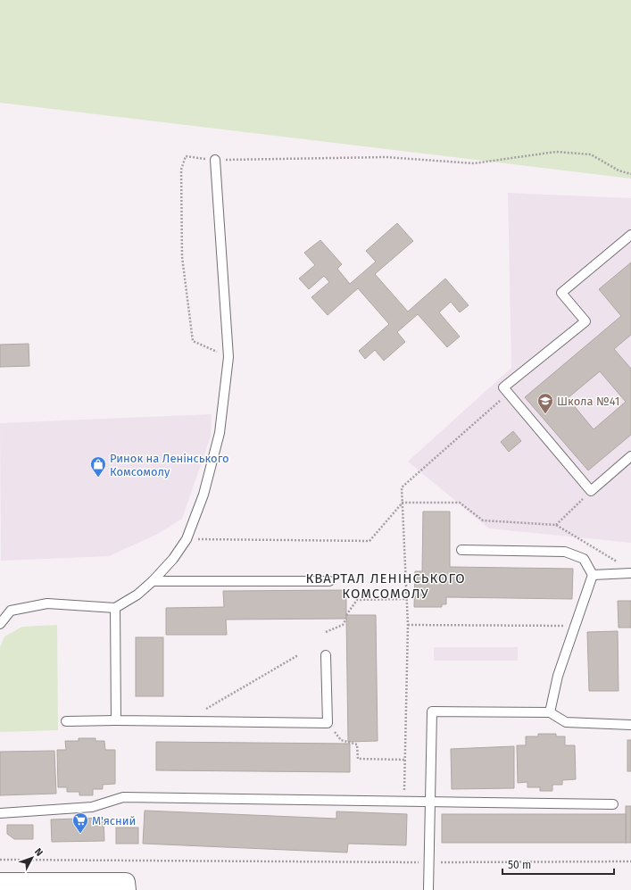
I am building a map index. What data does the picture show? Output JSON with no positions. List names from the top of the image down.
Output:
{
  "districts": ["КВАРТАЛ ЛЕНІНСЬКОГО КОМСОМОЛУ"],
  "places": {
    "school or university": ["Школа №41"],
    "shop": ["Ринок на Ленінського Комсомолу"],
    "supermarket": ["М'ясний"]
  },
  "scale_bar": "50 m",
  "north": "top right"
}
